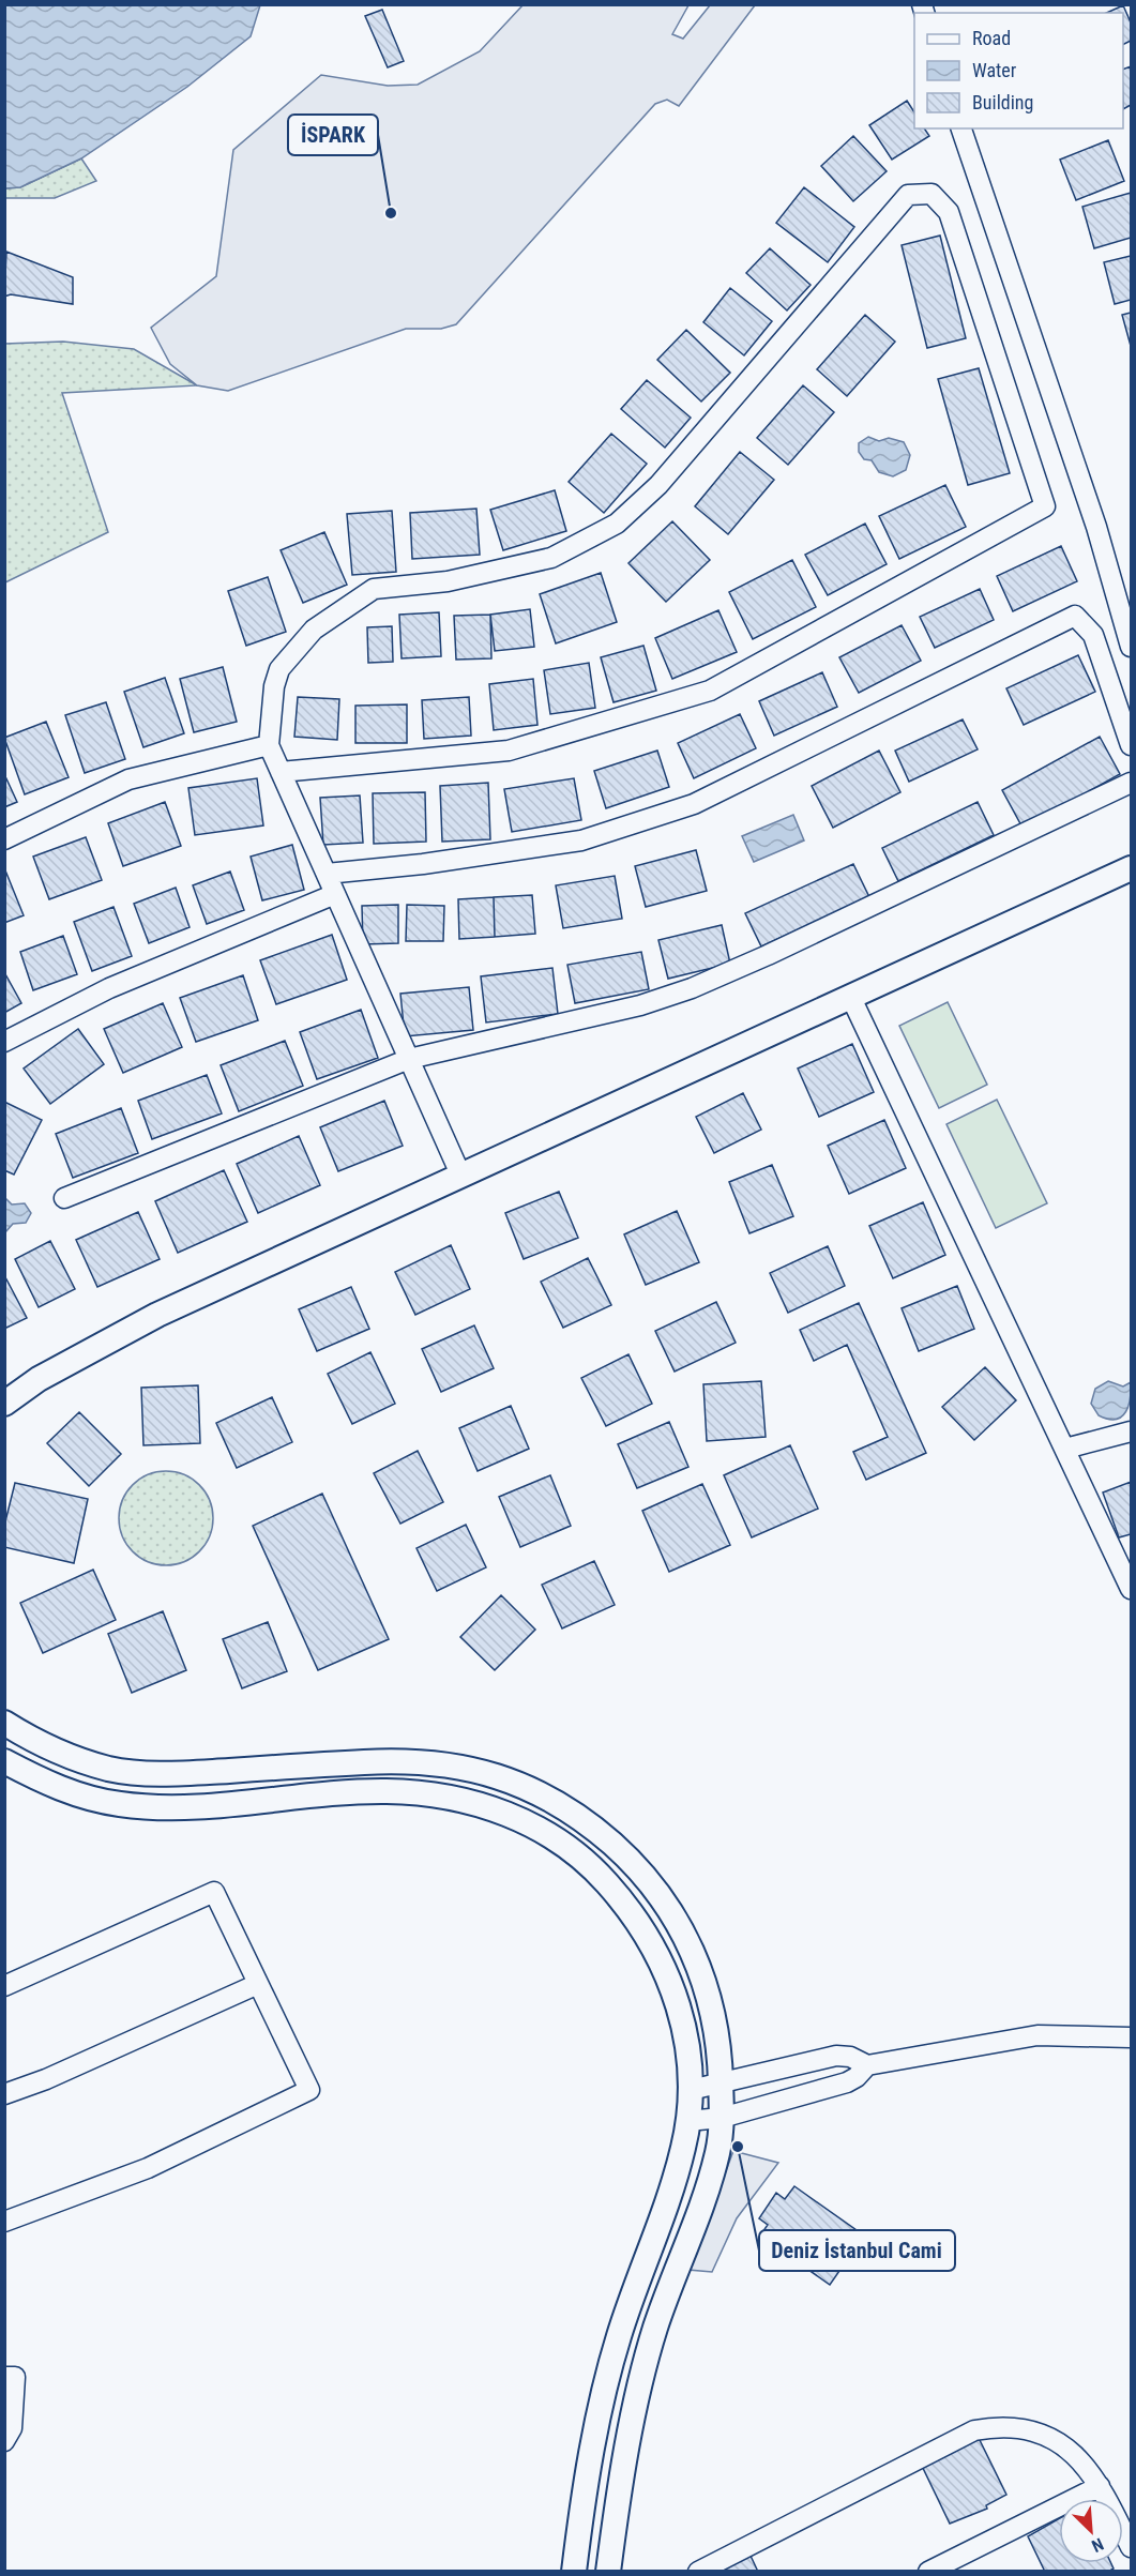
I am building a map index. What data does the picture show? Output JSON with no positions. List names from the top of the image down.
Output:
{
  "places": ["İSPARK", "Deniz İstanbul Cami"],
  "legend": ["Road", "Water", "Building"],
  "north": "bottom right"
}
